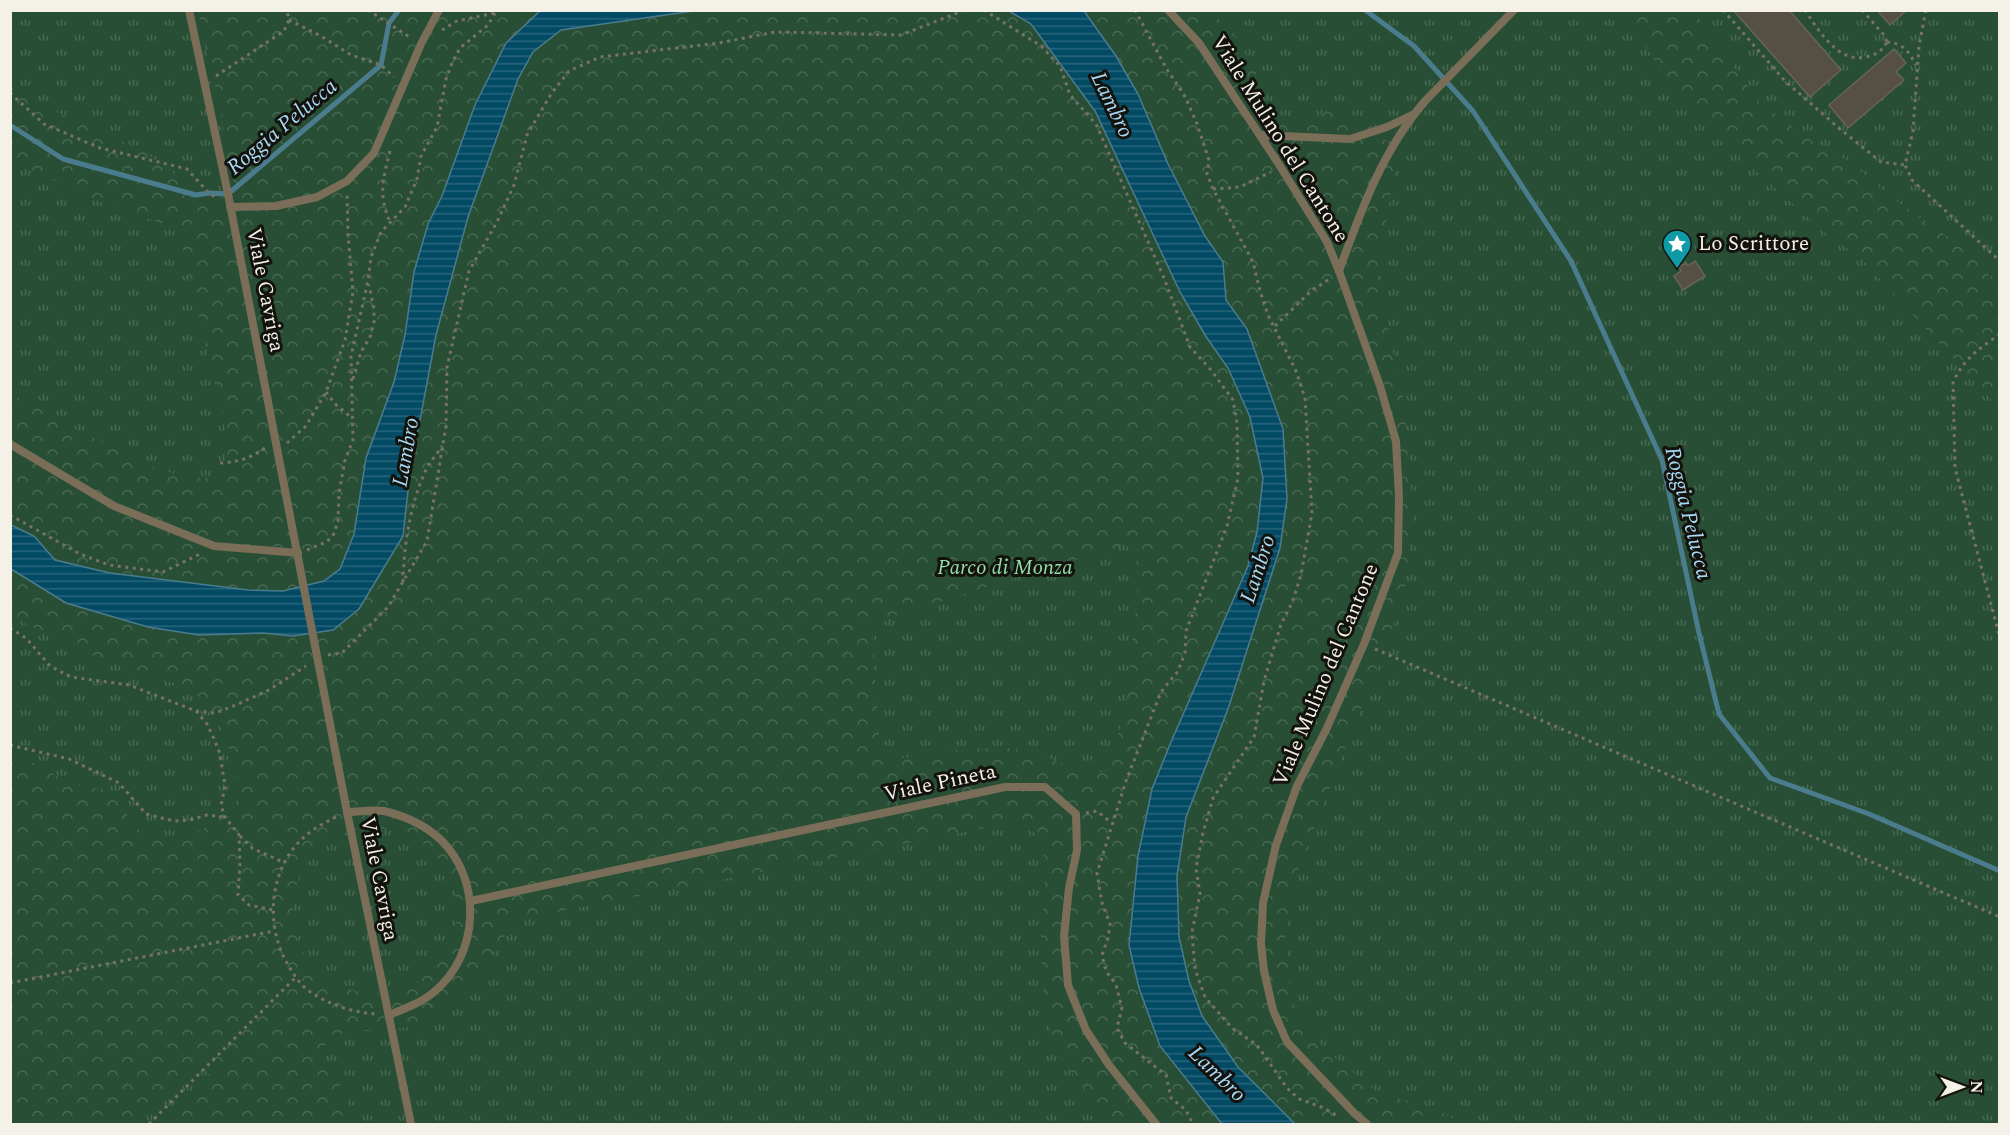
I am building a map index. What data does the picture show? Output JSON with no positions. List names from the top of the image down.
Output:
{
  "streets": {
    "lane": ["Viale Mulino del Cantone", "Viale Cavriga", "Viale Pineta"]
  },
  "water": ["Lambro", "Roggia Pelucca"],
  "parks": ["Parco di Monza"],
  "places": {
    "place": ["Lo Scrittore"]
  },
  "north": "right"
}
